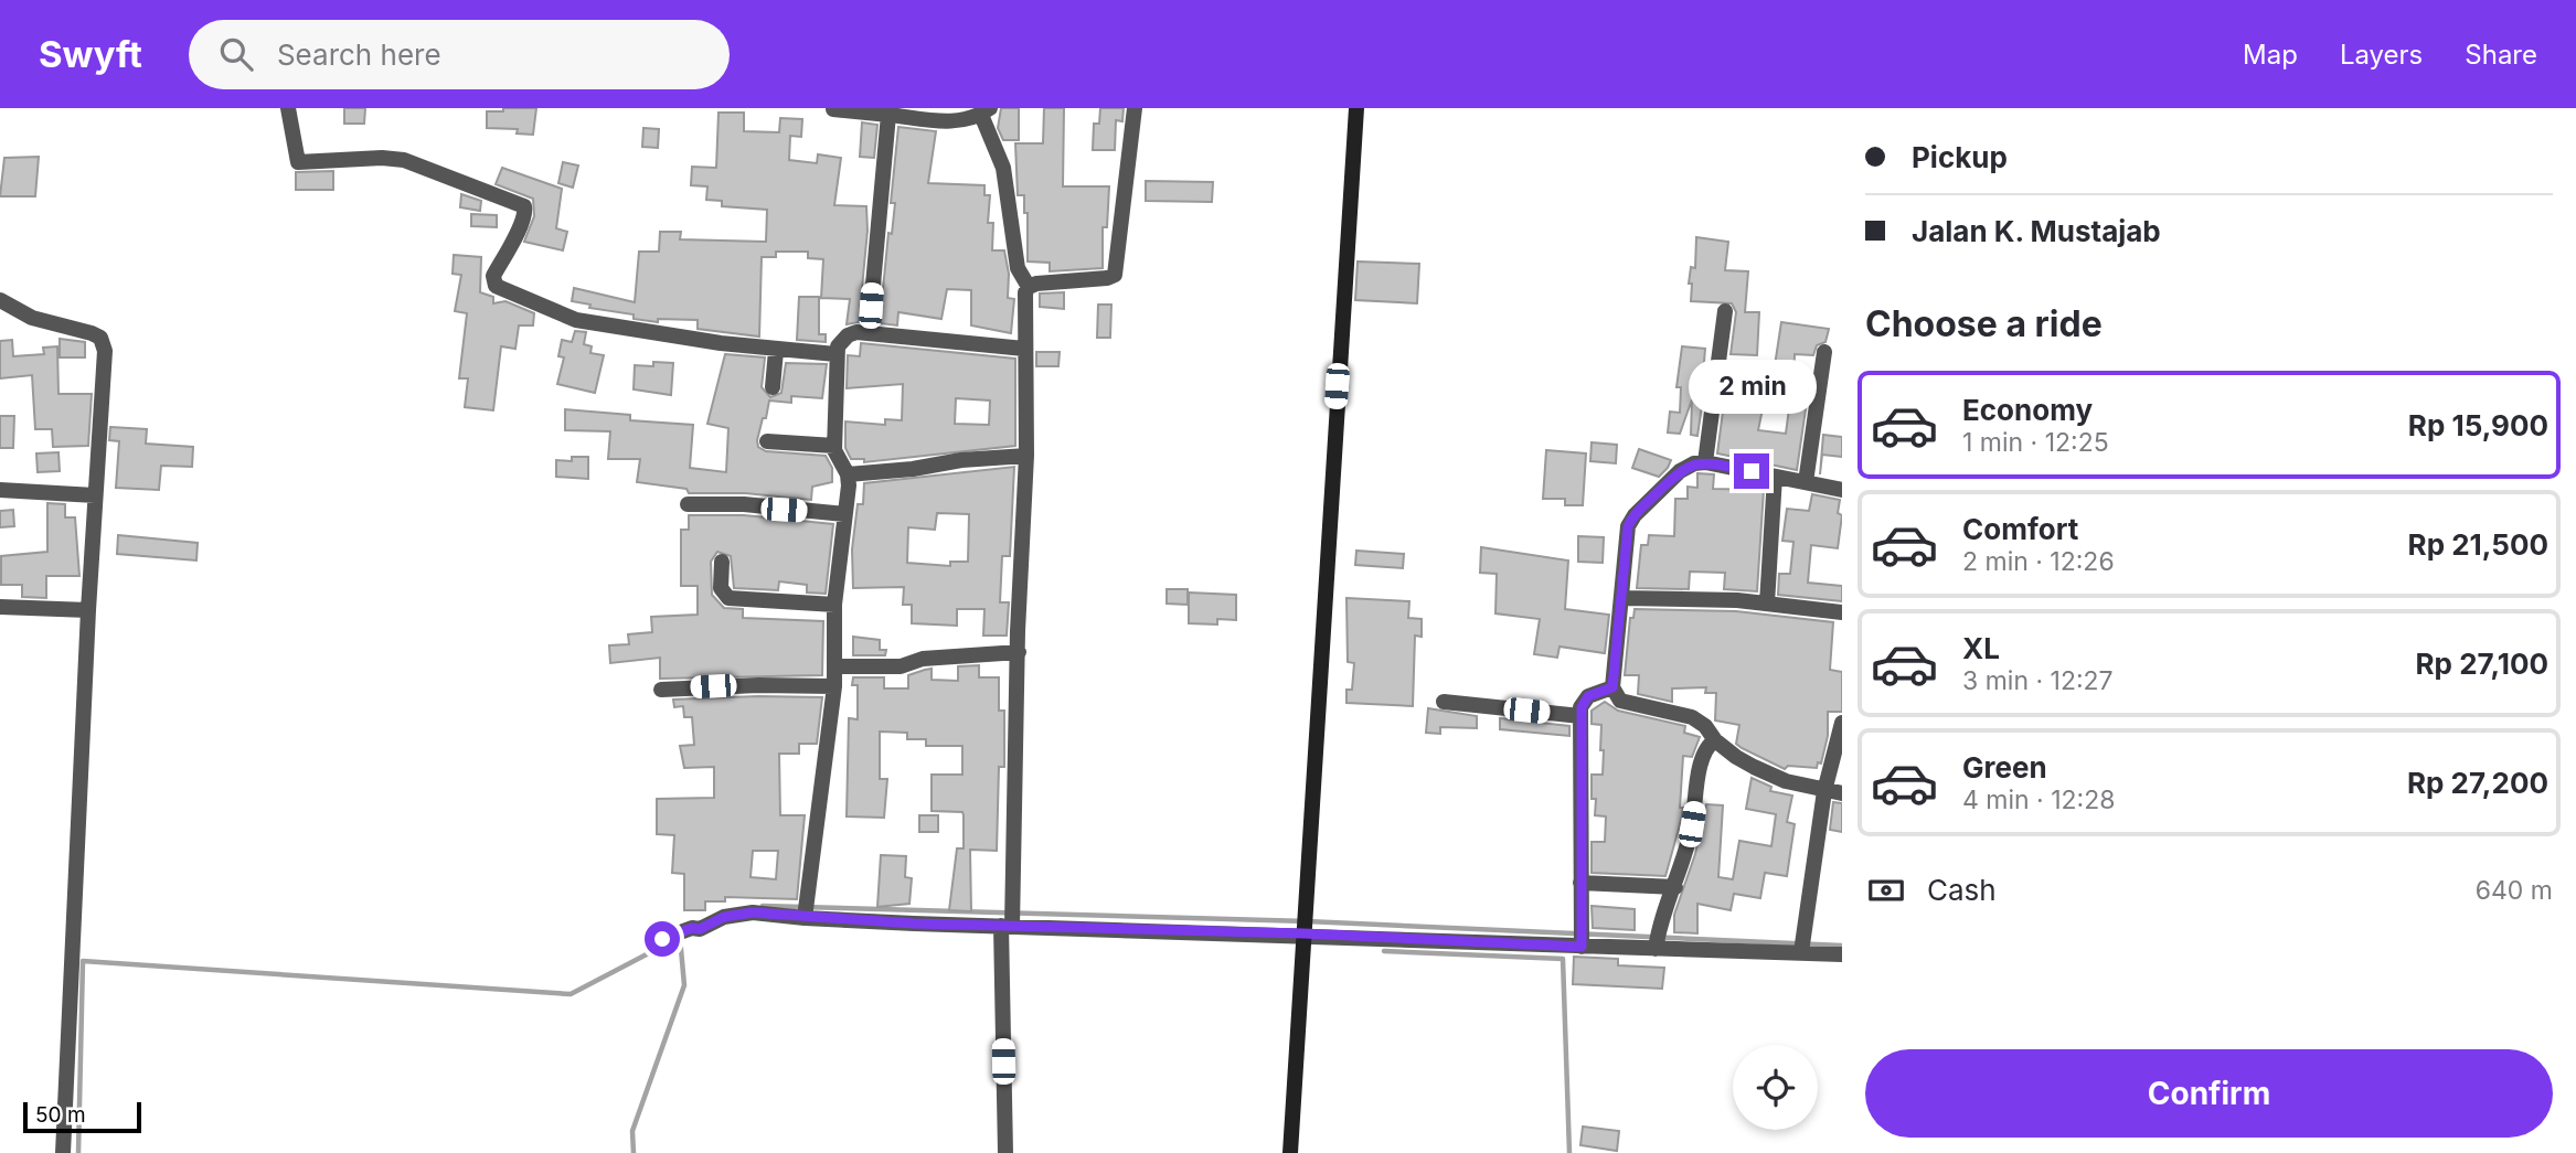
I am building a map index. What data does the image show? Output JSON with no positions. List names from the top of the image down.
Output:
{
  "scale_bar": "50 m",
  "page": {
    "header": "Swyft",
    "search": "Search here",
    "nav": ["Map", "Layers", "Share"],
    "banner": ["Pickup", "Jalan K. Mustajab"],
    "heading": "Choose a ride",
    "bubble": "2 min",
    "list": [
      {
        "name": "Economy",
        "note": "1 min · 12:25",
        "value": "Rp 15,900"
      },
      {
        "name": "Comfort",
        "note": "2 min · 12:26",
        "value": "Rp 21,500"
      },
      {
        "name": "XL",
        "note": "3 min · 12:27",
        "value": "Rp 27,100"
      },
      {
        "name": "Green",
        "note": "4 min · 12:28",
        "value": "Rp 27,200"
      }
    ],
    "pay": ["Cash", "640 m"],
    "buttons": "Confirm",
    "scale": "50 m"
  }
}
